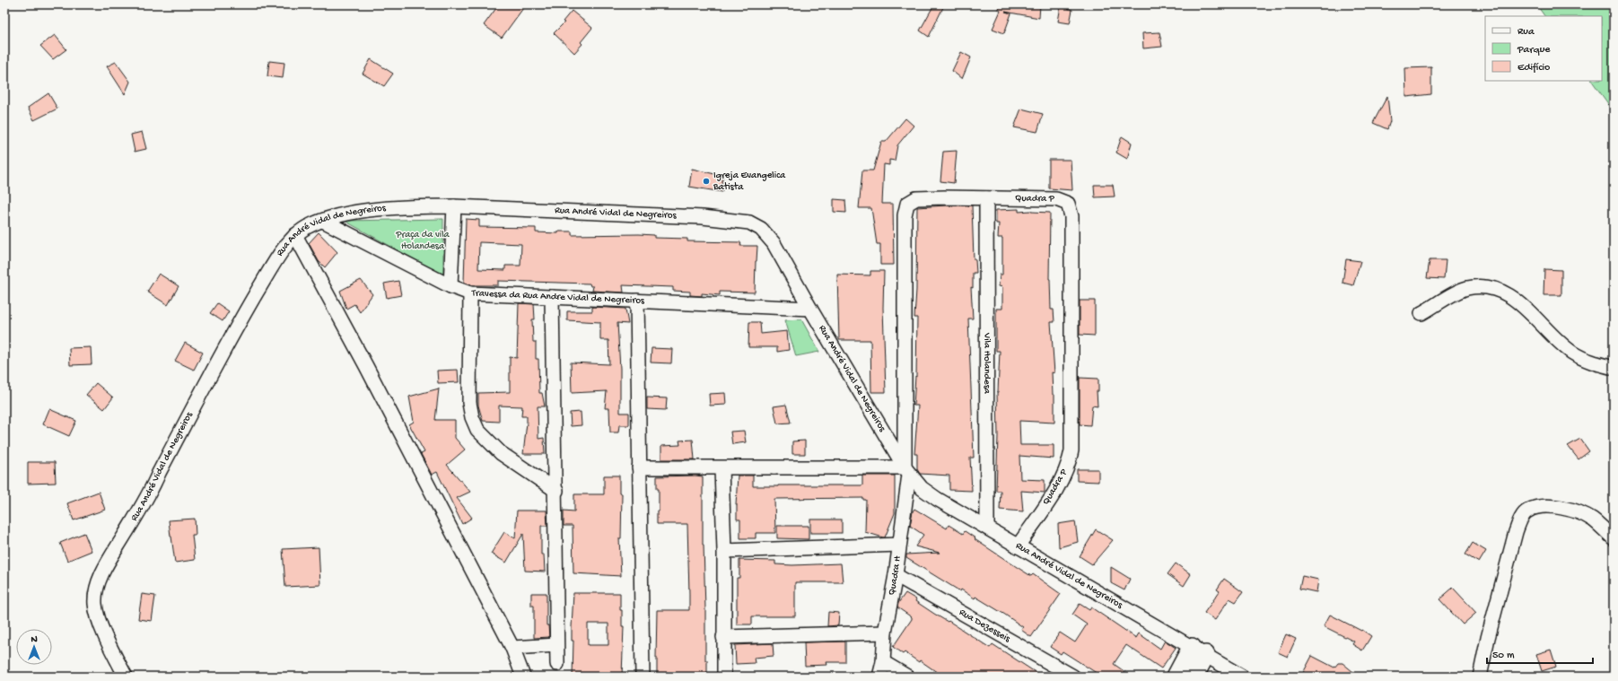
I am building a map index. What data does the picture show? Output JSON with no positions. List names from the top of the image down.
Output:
{
  "streets": {
    "street": [
      "Quadra P",
      "Rua André Vidal de Negreiros",
      "Travessa da Rua Andre Vidal de Negreiros",
      "Vila Holandesa",
      "Quadra H",
      "Rua Dezesseis"
    ]
  },
  "crossings": [
    ["Quadra P", "Rua André Vidal de Negreiros"],
    ["Quadra P", "Vila Holandesa"],
    ["Quadra P", "Quadra H"],
    ["Rua André Vidal de Negreiros", "Travessa da Rua Andre Vidal de Negreiros"],
    ["Rua André Vidal de Negreiros", "Vila Holandesa"],
    ["Rua André Vidal de Negreiros", "Quadra H"],
    ["Quadra H", "Rua Dezesseis"]
  ],
  "parks": ["Praça da vila Holandesa"],
  "places": ["Igreja Evangelica Batista"],
  "legend": ["Rua", "Parque", "Edifício"],
  "scale_bar": "50 m",
  "north": "top"
}
